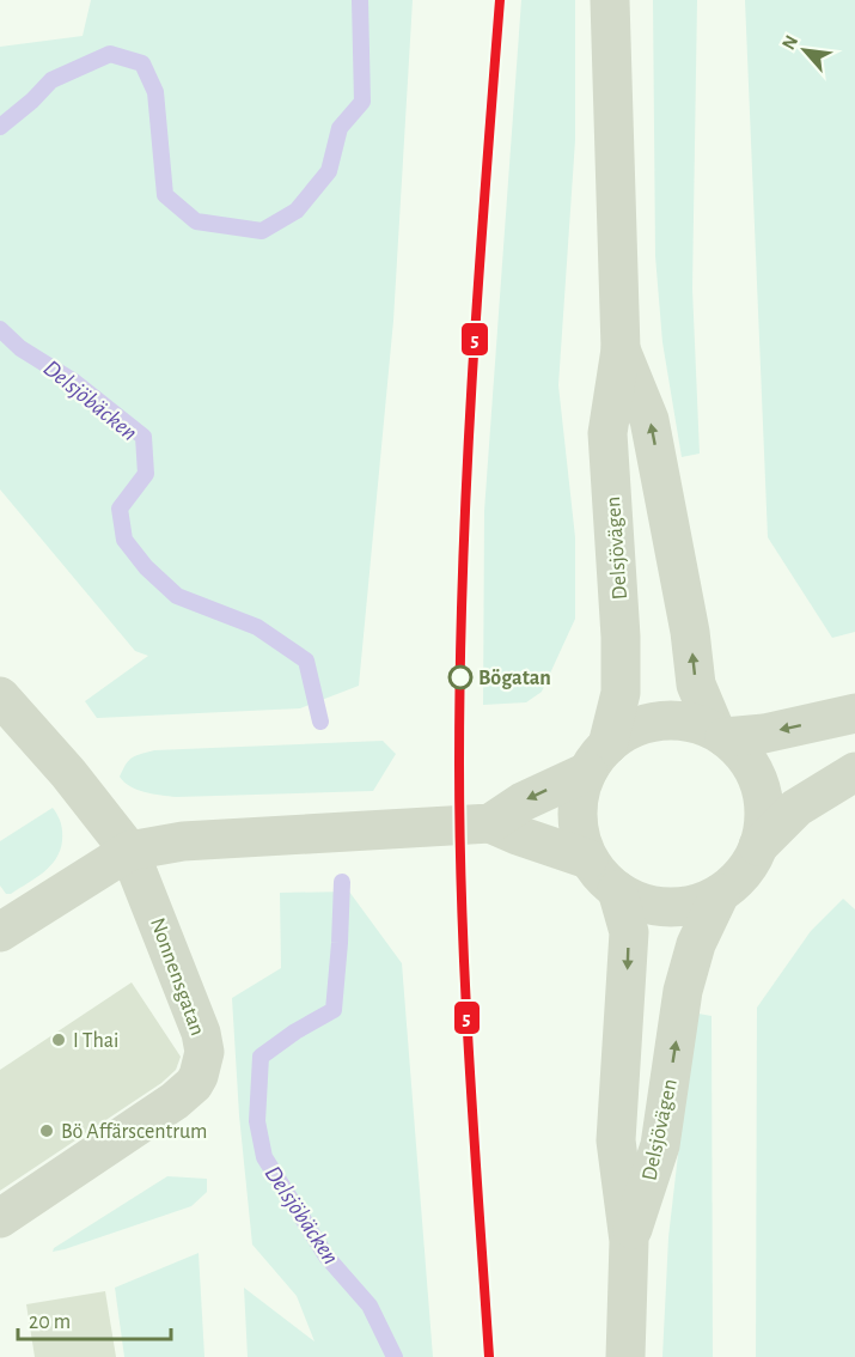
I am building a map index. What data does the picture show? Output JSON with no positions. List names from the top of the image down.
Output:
{
  "streets": {
    "street": ["Delsjövägen", "Nonnensgatan"]
  },
  "water": ["Delsjöbäcken"],
  "places": ["Bögatan", "I Thai", "Bö Affärscentrum"],
  "lines": ["transit line 5"],
  "scale_bar": "20 m",
  "north": "top left"
}
